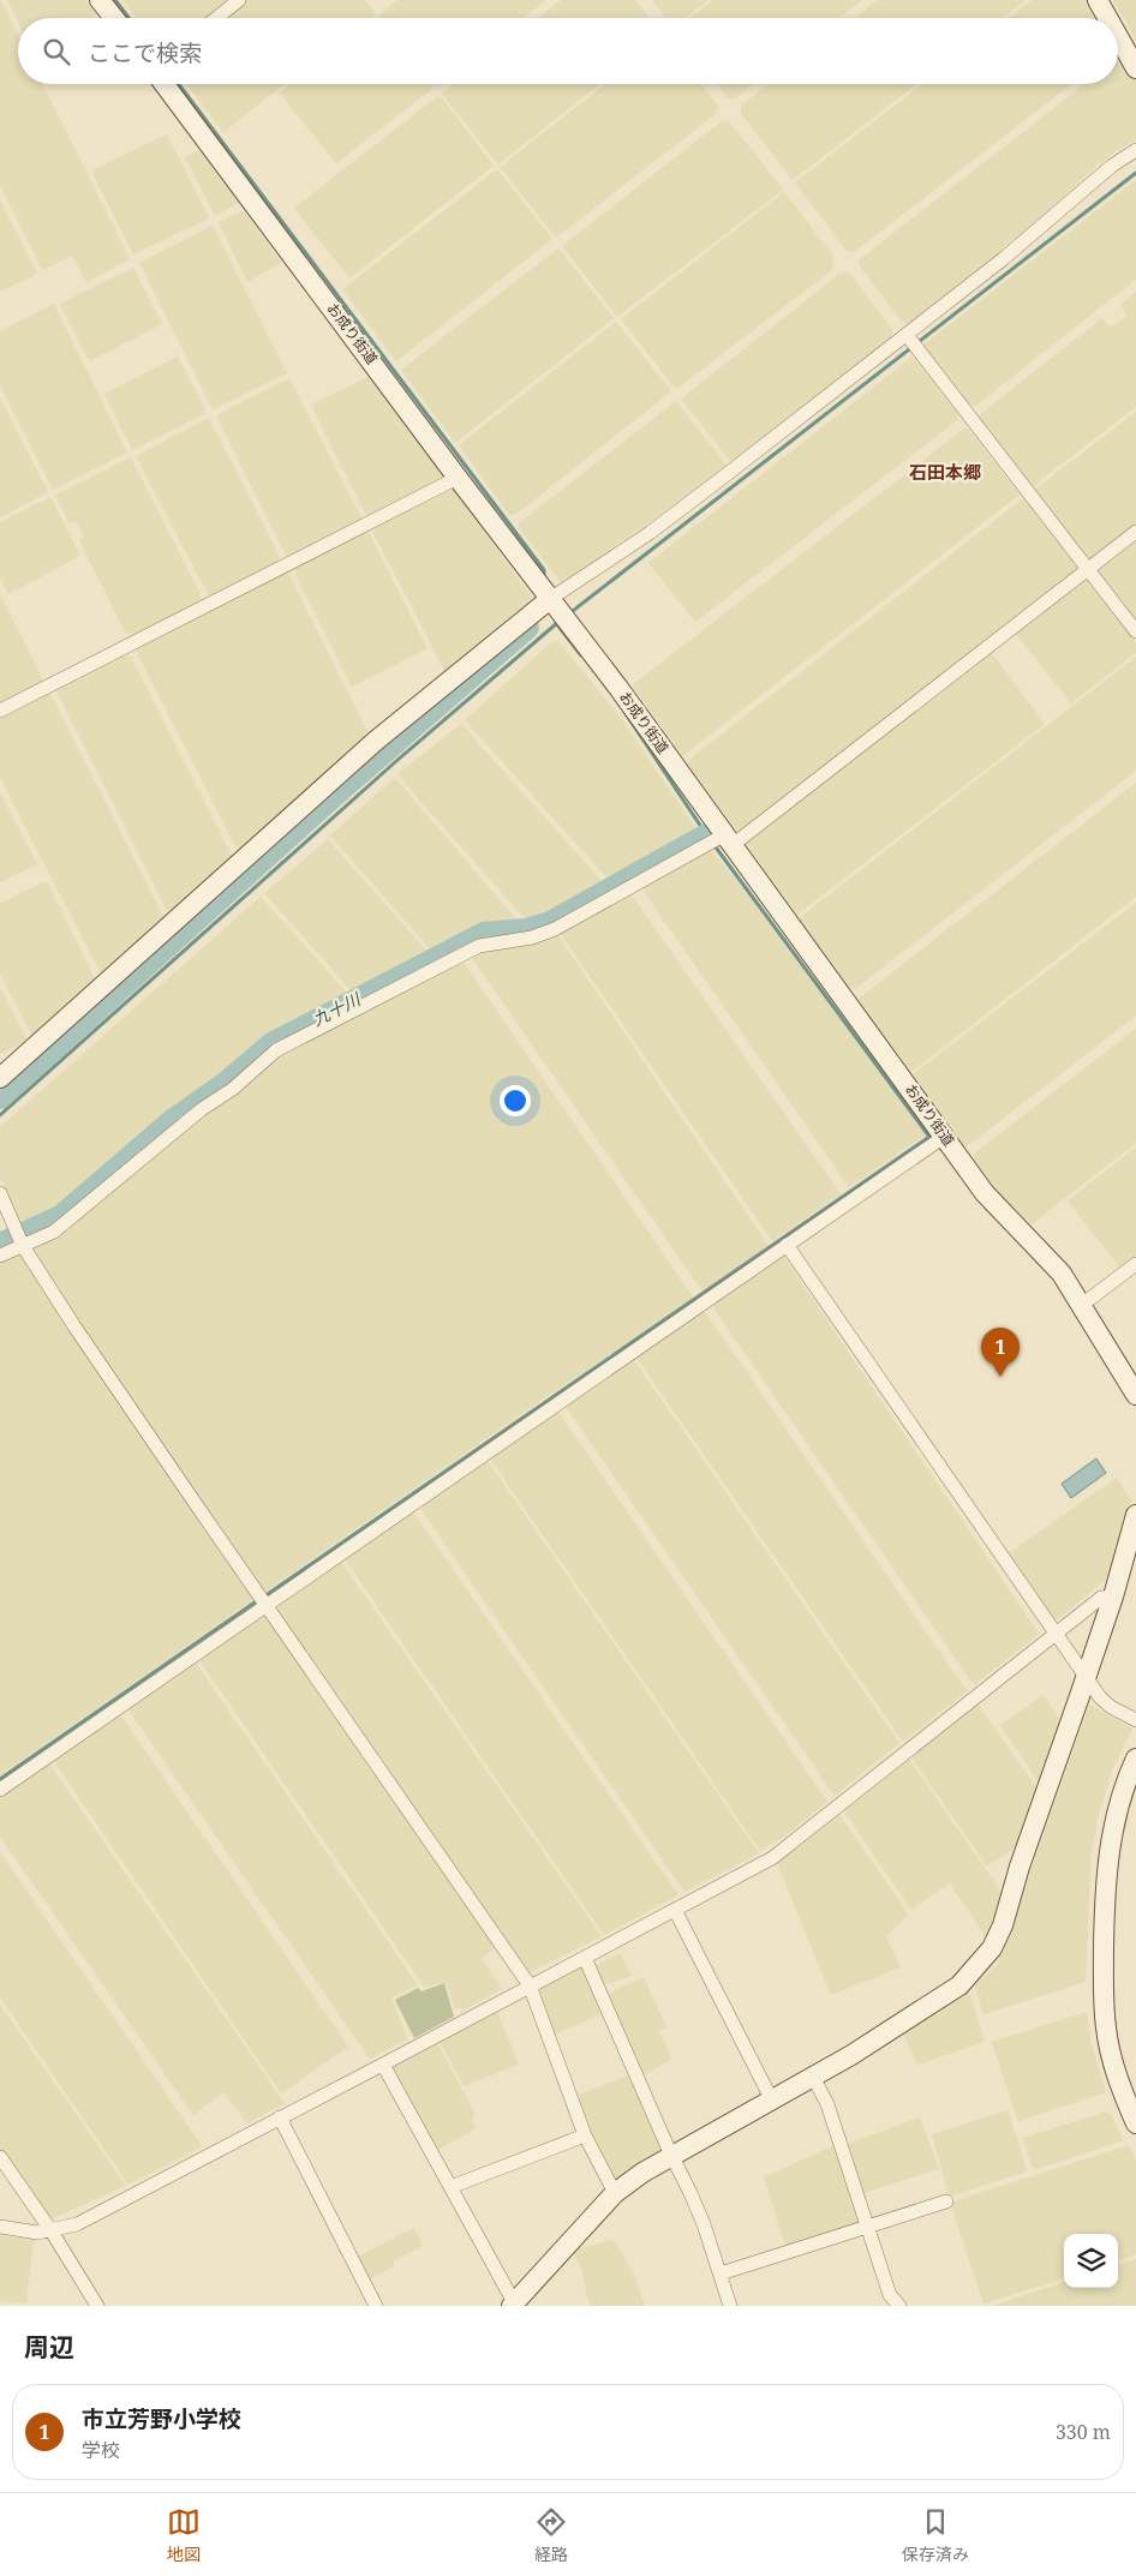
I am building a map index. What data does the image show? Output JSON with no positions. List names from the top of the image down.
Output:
{
  "streets": {
    "street": ["お成り街道"]
  },
  "districts": ["石田本郷"],
  "water": ["九十川"],
  "page": {
    "search": "ここで検索",
    "pins": "1",
    "heading": "周辺",
    "list": [
      {
        "mark": "1",
        "name": "市立芳野小学校",
        "note": "学校",
        "value": "330 m"
      }
    ],
    "nav": ["地図", "経路", "保存済み"]
  }
}
